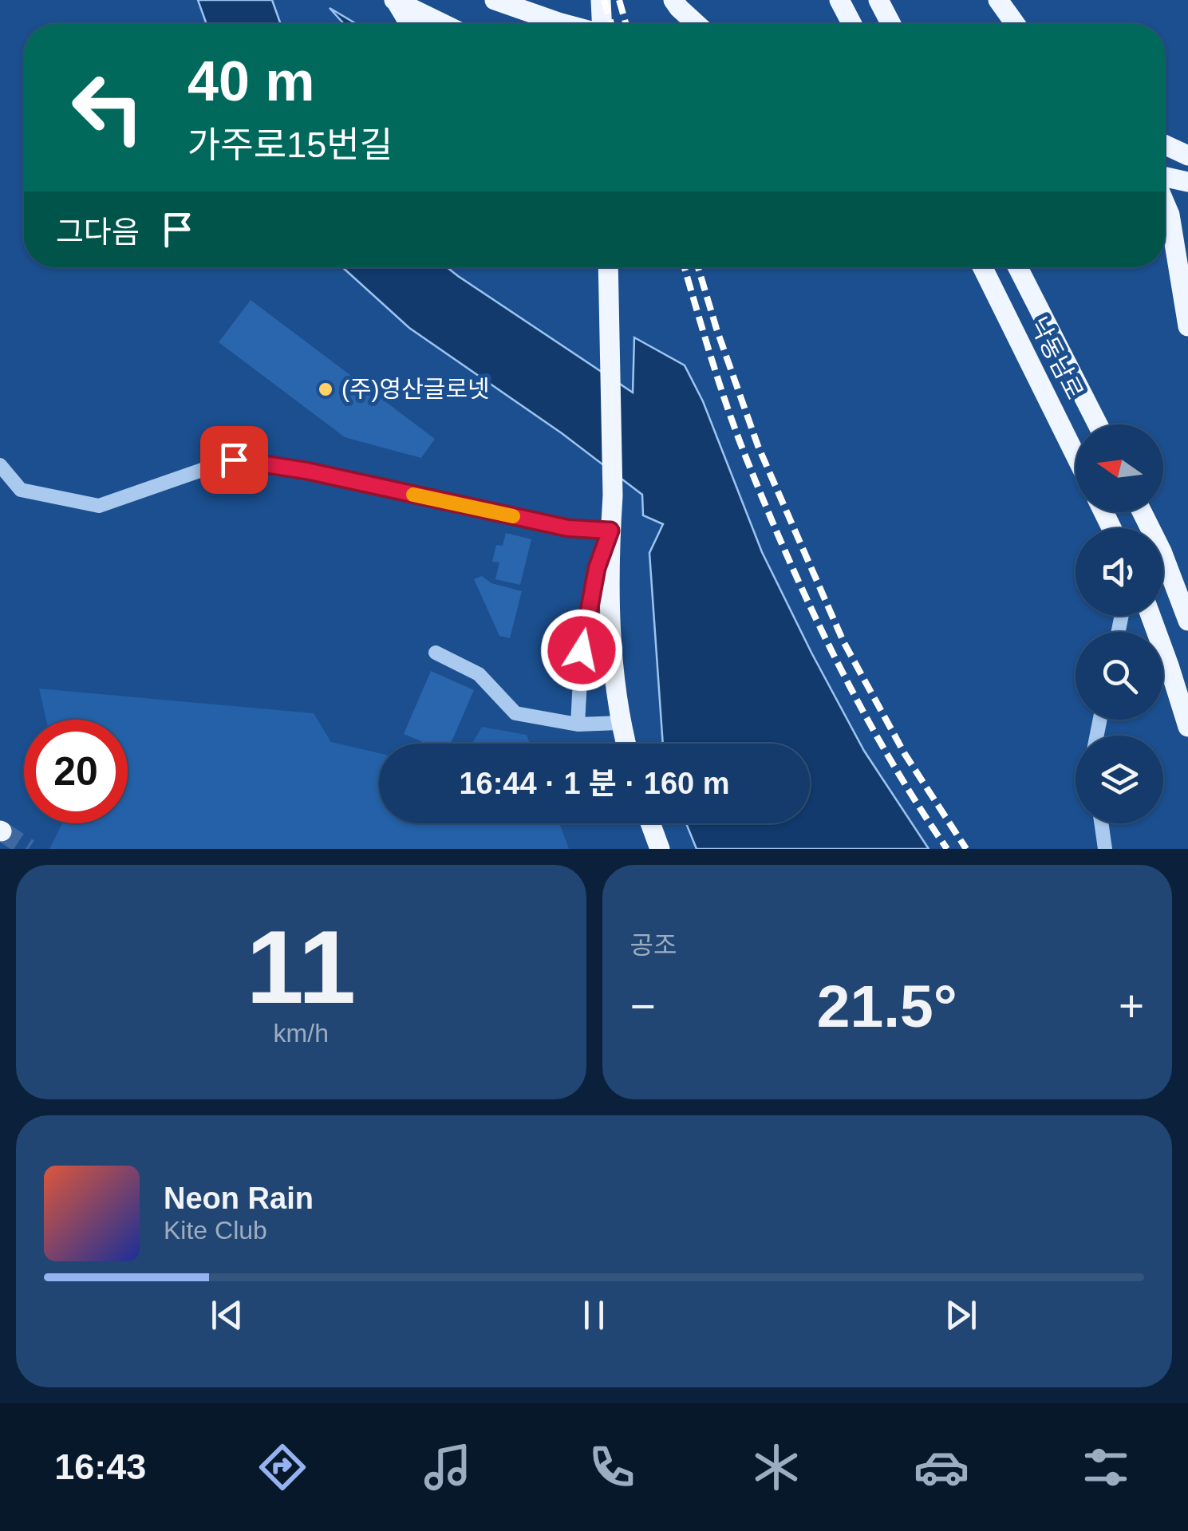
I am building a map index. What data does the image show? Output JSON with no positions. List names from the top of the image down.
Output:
{
  "streets": {
    "main road": ["낙동남로"]
  },
  "places": ["(주)영산글로넷"],
  "north": "left",
  "page": {
    "turn": ["40 m", "가주로15번길"],
    "then": "그다음",
    "limit": "20",
    "trip": "16:44 · 1 분 · 160 m",
    "tile": [
      ["11", "km/h"],
      "공조"
    ],
    "heat": ["−", "21.5°", "+"],
    "song": ["Neon Rain", "Kite Club"],
    "tabs": "16:43"
  }
}
